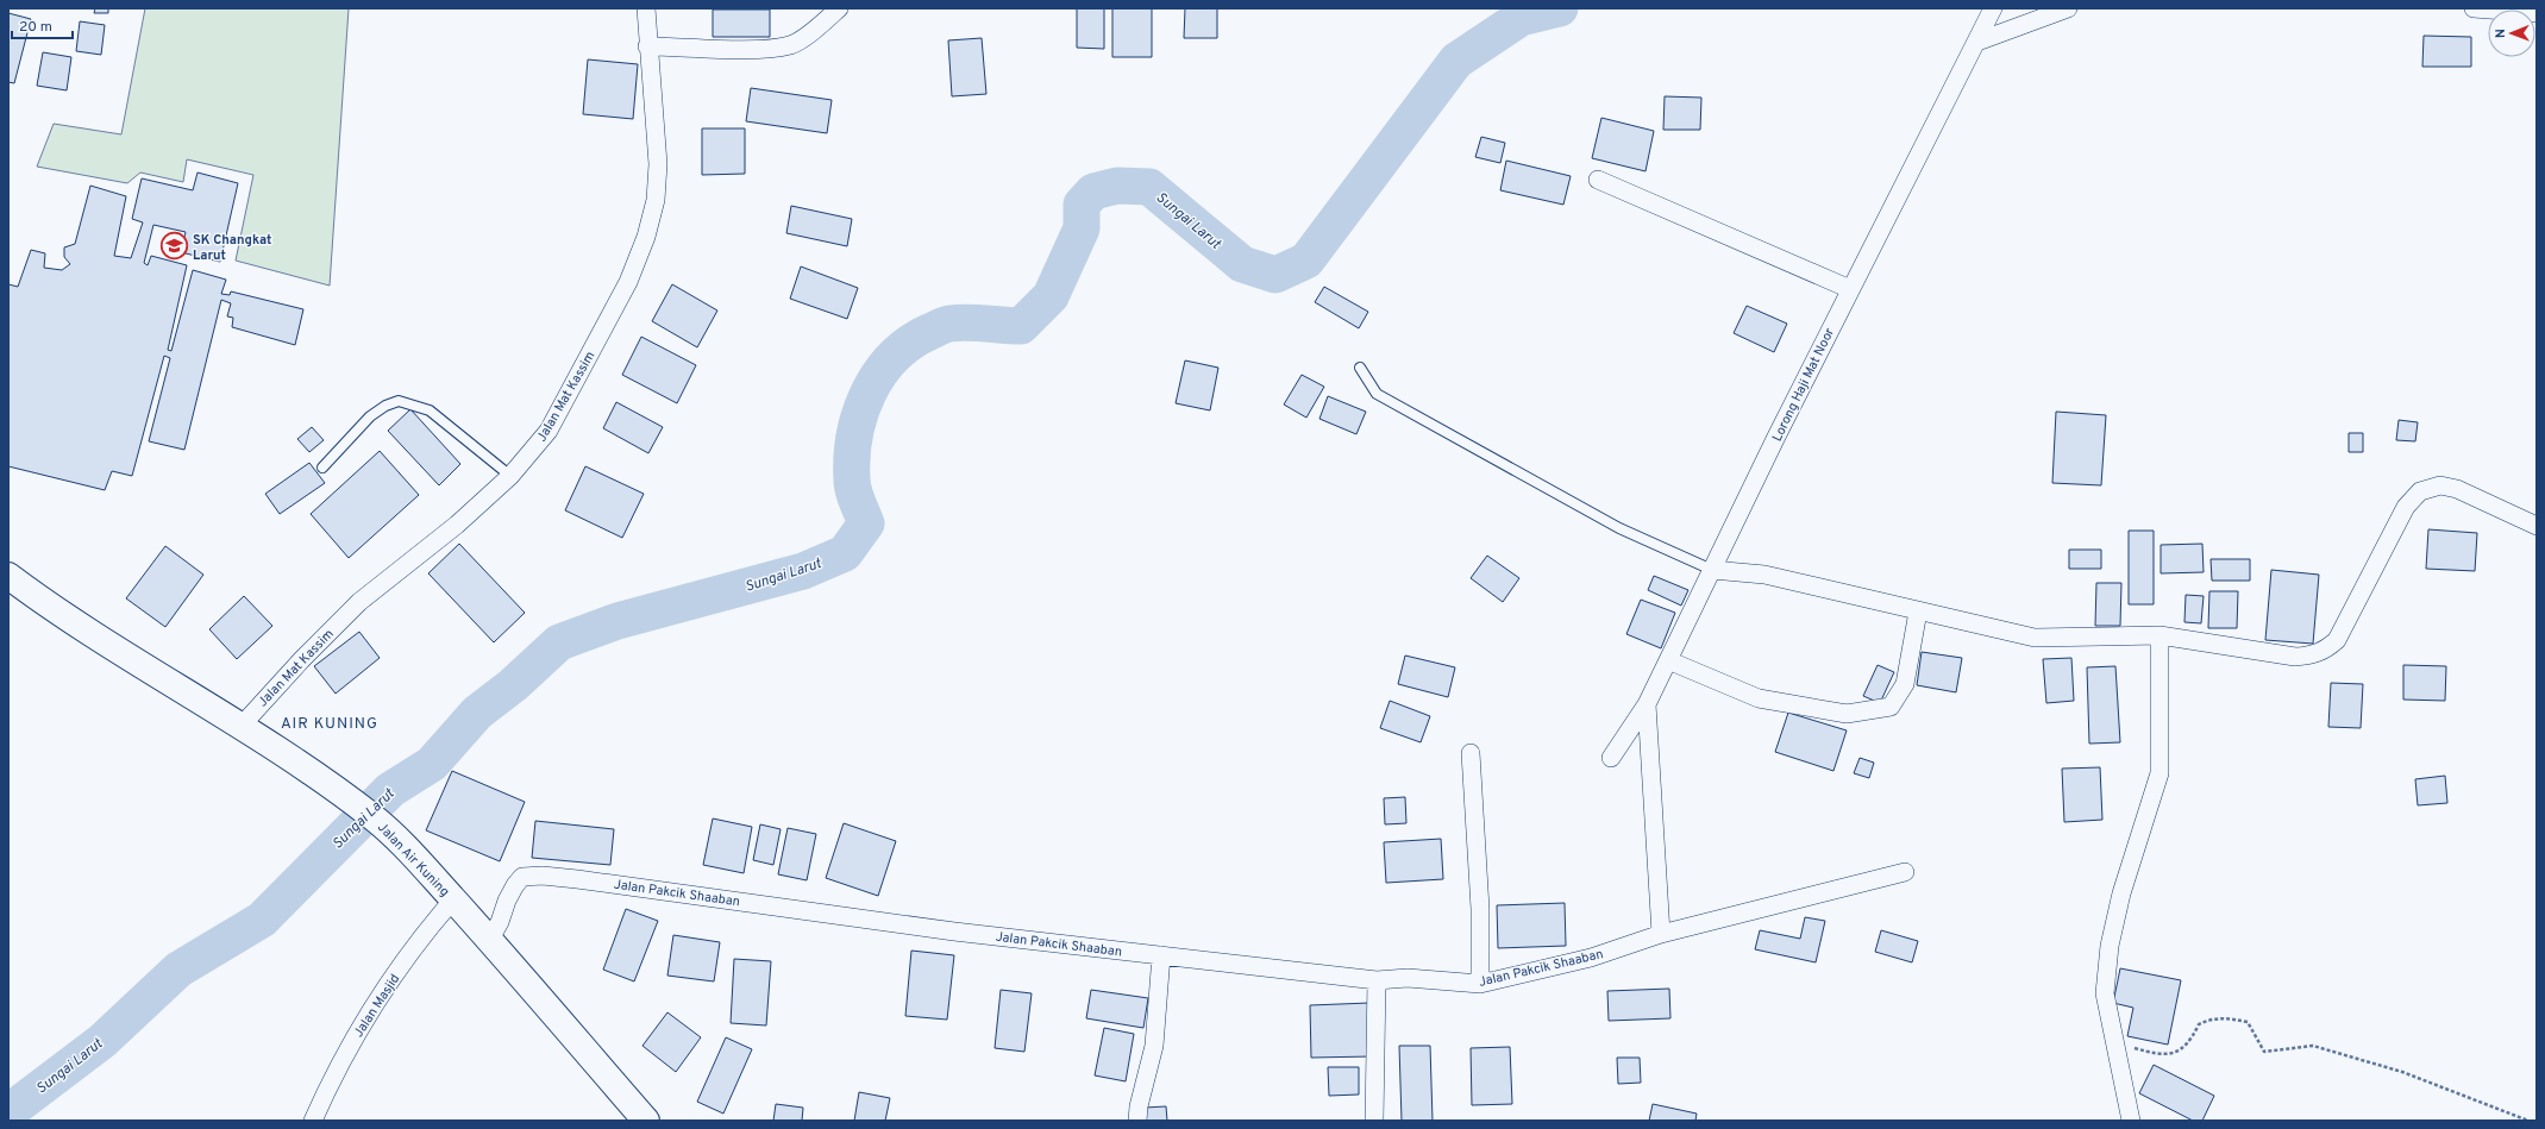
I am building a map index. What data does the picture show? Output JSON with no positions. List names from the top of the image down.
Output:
{
  "streets": {
    "main road": ["Jalan Air Kuning"],
    "street": [
      "Lorong Haji Mat Noor",
      "Jalan Mat Kassim",
      "Jalan Pakcik Shaaban",
      "Jalan Masjid"
    ]
  },
  "crossings": [
    ["Jalan Mat Kassim", "Jalan Air Kuning"],
    ["Jalan Air Kuning", "Jalan Pakcik Shaaban"],
    ["Jalan Air Kuning", "Jalan Masjid"]
  ],
  "districts": ["AIR KUNING"],
  "water": ["Sungai Larut"],
  "places": {
    "school or university": ["SK Changkat Larut"]
  },
  "scale_bar": "20 m",
  "north": "left"
}
